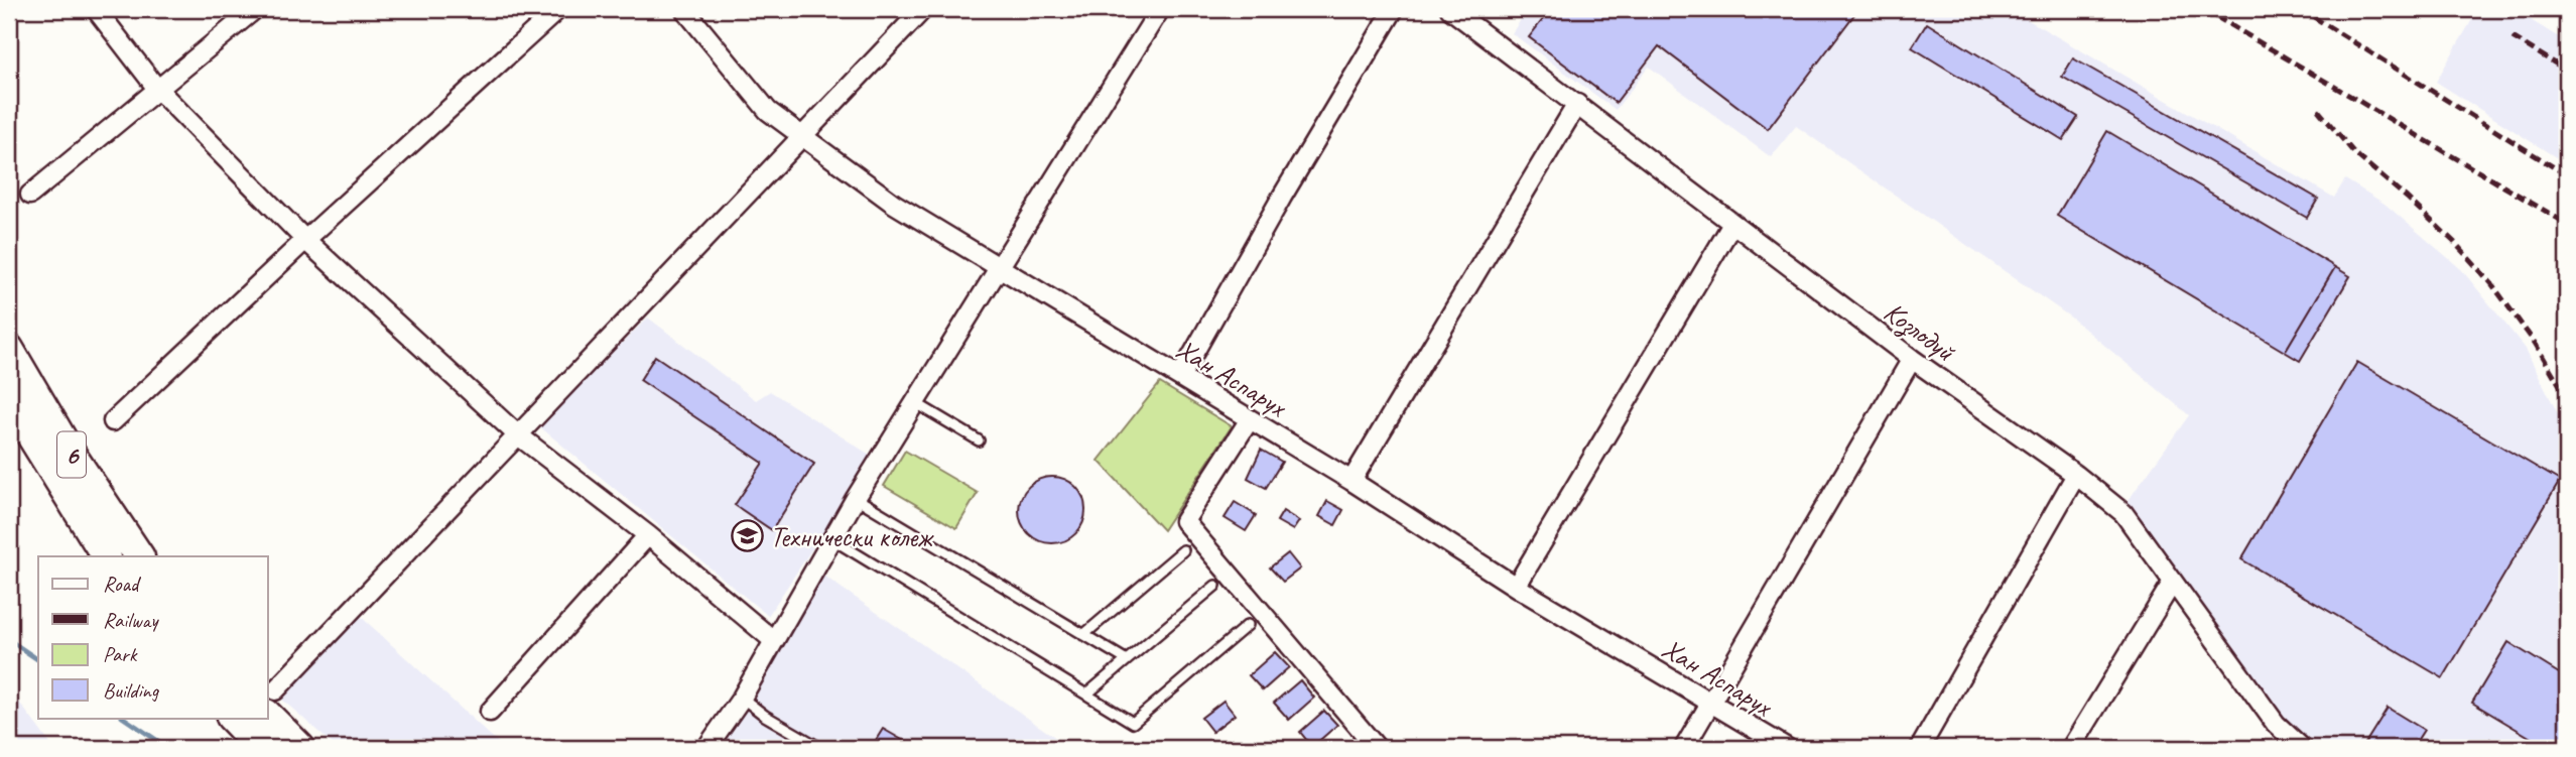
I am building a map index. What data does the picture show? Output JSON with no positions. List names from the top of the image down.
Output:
{
  "streets": {
    "highway": ["6"],
    "street": ["Козлодуй", "Хан Аспарух"]
  },
  "places": {
    "school or university": ["Технически колеж"]
  },
  "legend": [
    "Road",
    "Railway",
    "Park",
    "Building"
  ]
}
